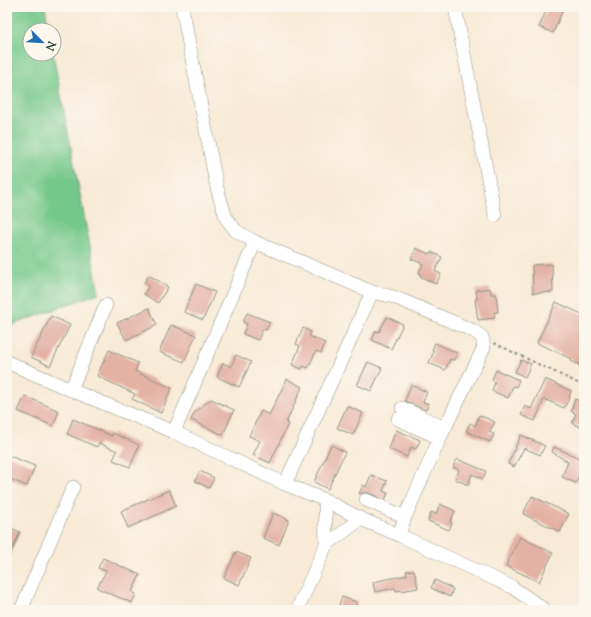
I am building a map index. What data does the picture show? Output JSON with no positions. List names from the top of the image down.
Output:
{
  "north": "bottom right"
}
